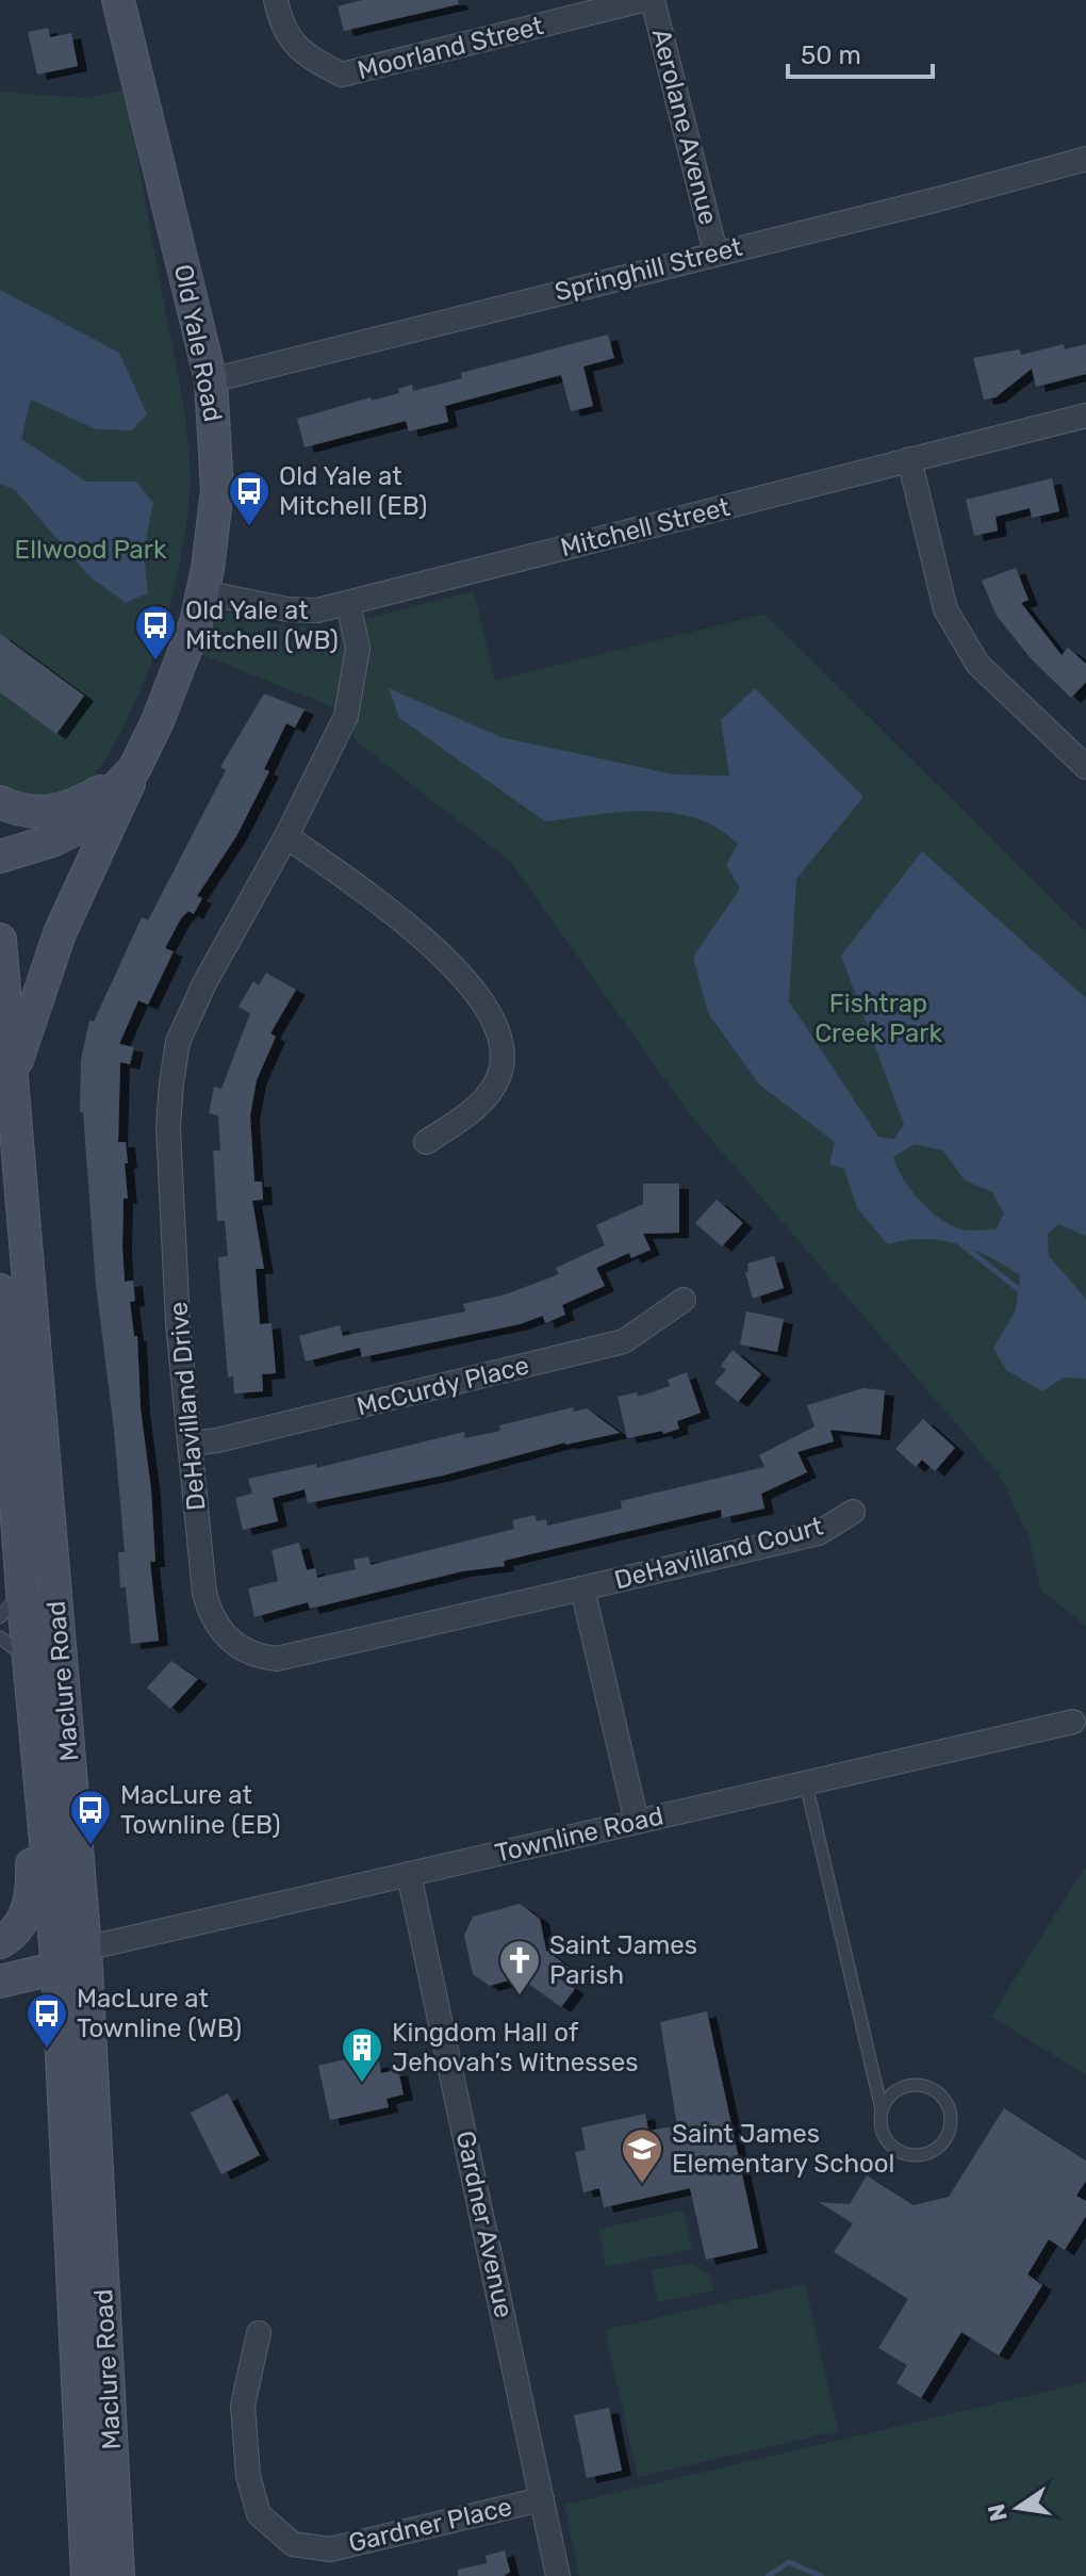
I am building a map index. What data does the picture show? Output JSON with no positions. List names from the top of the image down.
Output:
{
  "streets": {
    "main road": ["Old Yale Road", "Maclure Road", "Townline Road"],
    "street": [
      "Moorland Street",
      "Aerolane Avenue",
      "Springhill Street",
      "Mitchell Street",
      "McCurdy Place",
      "DeHavilland Drive",
      "DeHavilland Court",
      "Gardner Avenue",
      "Gardner Place"
    ]
  },
  "crossings": [
    ["Aerolane Avenue", "Springhill Street"],
    ["Springhill Street", "Old Yale Road"],
    ["Old Yale Road", "Mitchell Street"],
    ["Mitchell Street", "DeHavilland Drive"],
    ["McCurdy Place", "DeHavilland Drive"],
    ["DeHavilland Drive", "DeHavilland Court"],
    ["Maclure Road", "Townline Road"],
    ["Townline Road", "Gardner Avenue"],
    ["Gardner Avenue", "Gardner Place"]
  ],
  "parks": ["Ellwood Park", "Fishtrap Creek Park"],
  "places": {
    "bus stop": [
      "Old Yale at Mitchell (EB)",
      "Old Yale at Mitchell (WB)",
      "MacLure at Townline (EB)",
      "MacLure at Townline (WB)"
    ],
    "church": ["Saint James Parish"],
    "building": ["Kingdom Hall of Jehovah’s Witnesses"],
    "school or university": ["Saint James Elementary School"]
  },
  "scale_bar": "50 m",
  "north": "left"
}
